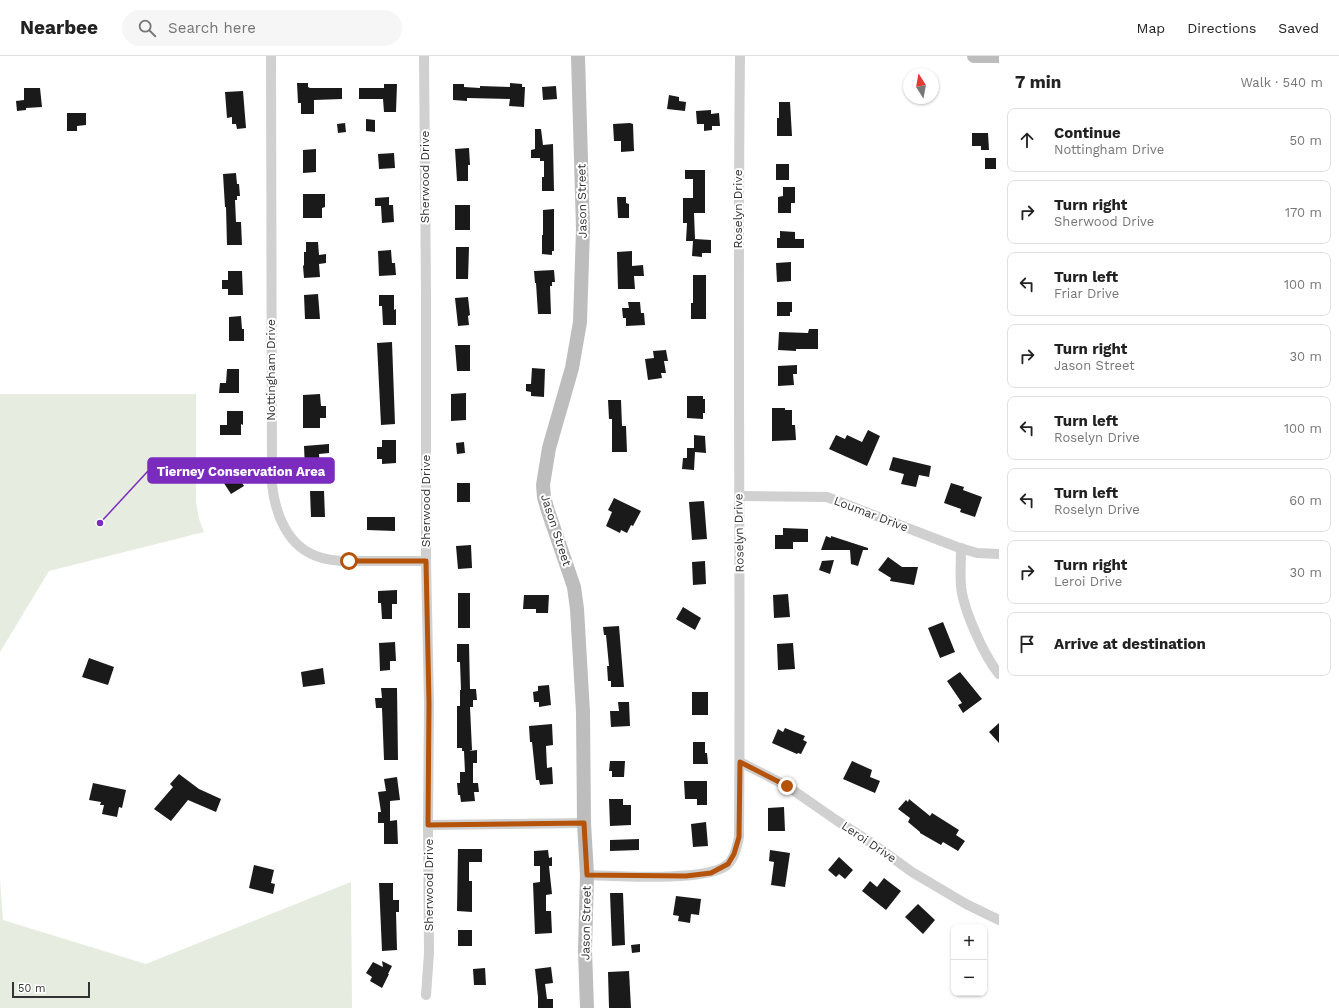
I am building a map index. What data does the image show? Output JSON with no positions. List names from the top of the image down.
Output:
{
  "streets": {
    "street": [
      "Sherwood Drive",
      "Jason Street",
      "Roselyn Drive",
      "Nottingham Drive",
      "Loumar Drive",
      "Leroi Drive"
    ]
  },
  "crossings": [
    ["Sherwood Drive", "Nottingham Drive"],
    ["Jason Street", "Roselyn Drive"],
    ["Roselyn Drive", "Loumar Drive"],
    ["Roselyn Drive", "Leroi Drive"]
  ],
  "places": ["Tierney Conservation Area"],
  "scale_bar": "50 m",
  "north": "top",
  "page": {
    "header": "Nearbee",
    "search": "Search here",
    "nav": ["Map", "Directions", "Saved"],
    "heading": ["7 min", "Walk · 540 m"],
    "list": [
      ["Continue", "Nottingham Drive", "50 m"],
      ["Turn right", "Sherwood Drive", "170 m"],
      ["Turn left", "Friar Drive", "100 m"],
      ["Turn right", "Jason Street", "30 m"],
      ["Turn left", "Roselyn Drive", "100 m"],
      ["Turn left", "Roselyn Drive", "60 m"],
      ["Turn right", "Leroi Drive", "30 m"],
      "Arrive at destination"
    ],
    "map_buttons": ["+", "−"],
    "scale": "50 m"
  }
}
